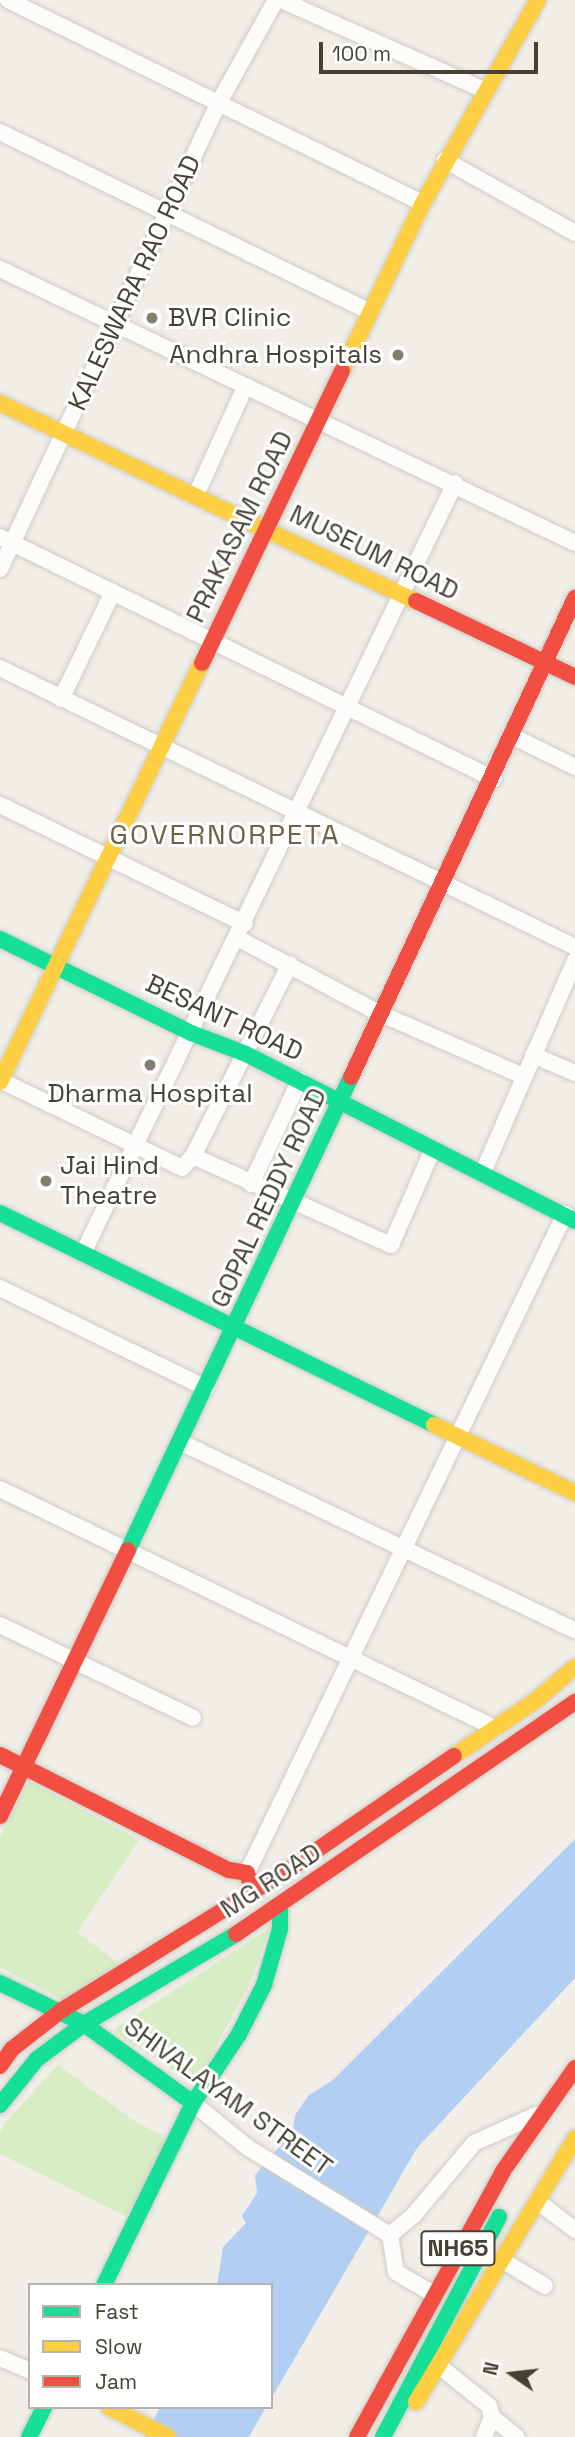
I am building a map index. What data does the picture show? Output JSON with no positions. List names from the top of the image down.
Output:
{
  "streets": {
    "main road": [
      "PRAKASAM ROAD",
      "MUSEUM ROAD",
      "BESANT ROAD",
      "GOPAL REDDY ROAD",
      "MG ROAD",
      "SHIVALAYAM STREET",
      "NH65"
    ],
    "street": ["KALESWARA RAO ROAD"]
  },
  "crossings": [
    ["KALESWARA RAO ROAD", "MUSEUM ROAD"],
    ["PRAKASAM ROAD", "MUSEUM ROAD"],
    ["PRAKASAM ROAD", "BESANT ROAD"],
    ["MUSEUM ROAD", "GOPAL REDDY ROAD"],
    ["BESANT ROAD", "GOPAL REDDY ROAD"],
    ["MG ROAD", "SHIVALAYAM STREET"]
  ],
  "districts": ["GOVERNORPETA"],
  "places": [
    "BVR Clinic",
    "Andhra Hospitals",
    "Dharma Hospital",
    "Jai Hind Theatre"
  ],
  "legend": ["Fast", "Slow", "Jam"],
  "scale_bar": "100 m",
  "north": "left"
}
